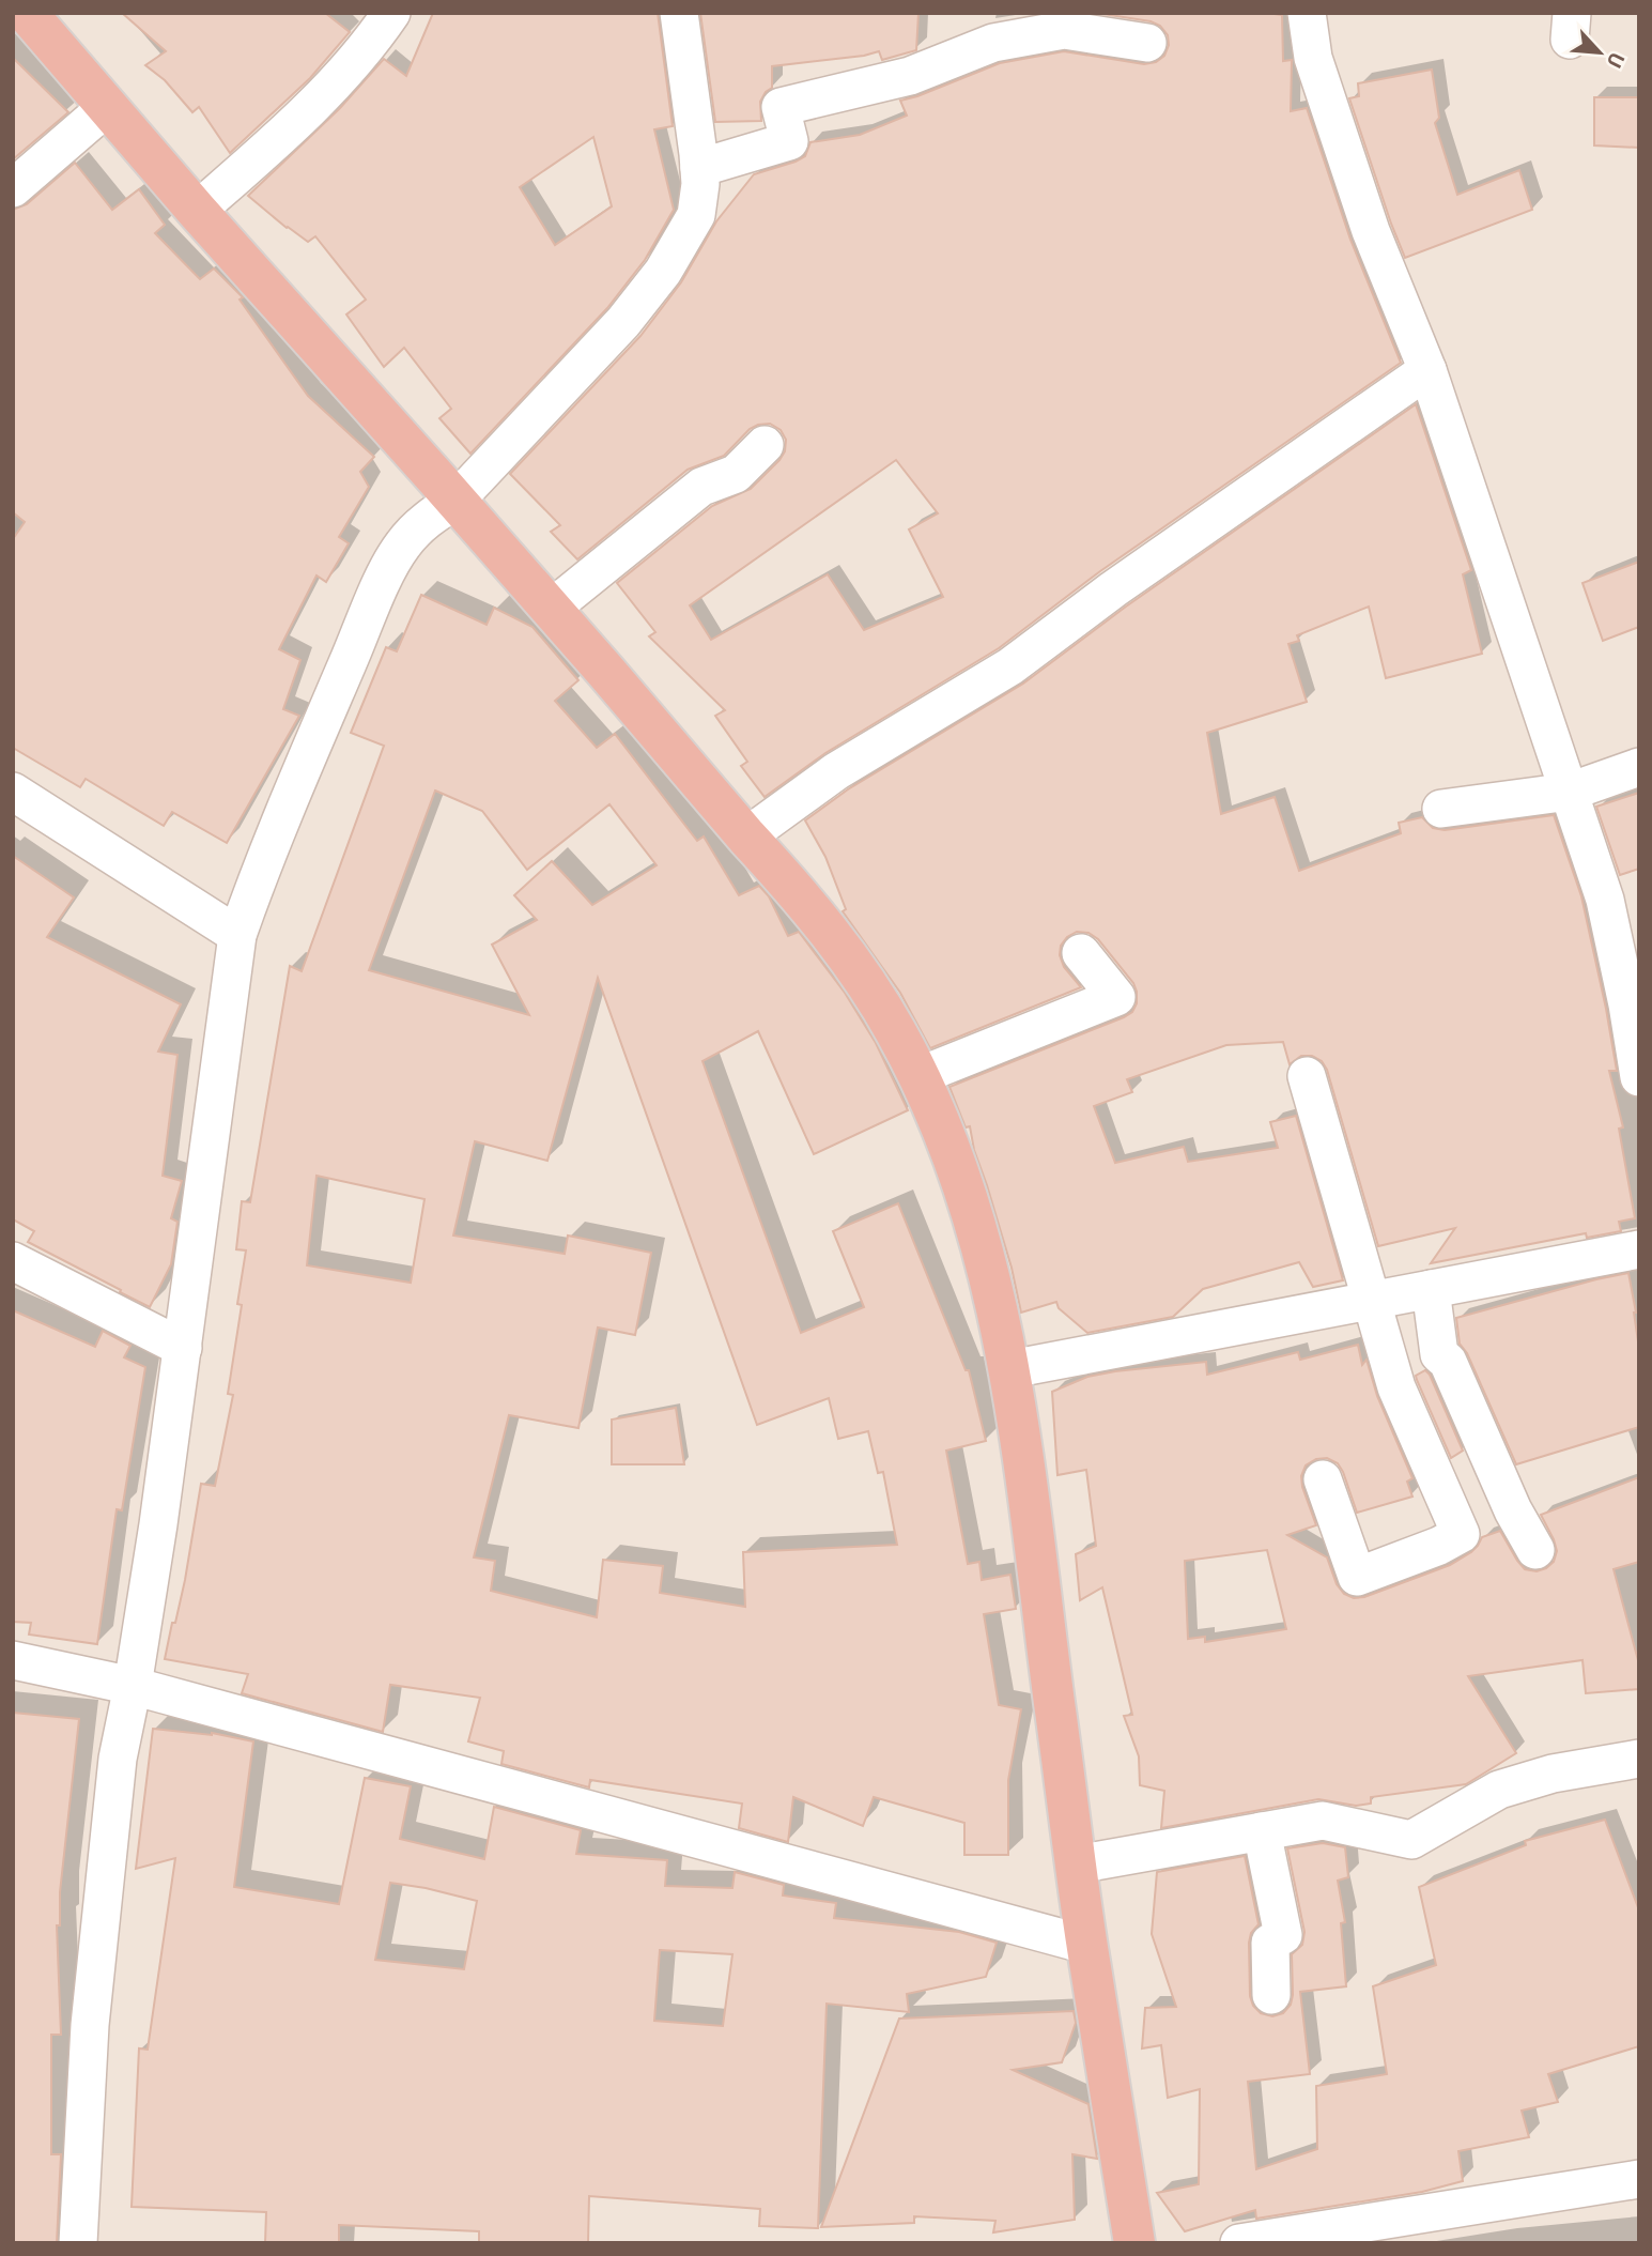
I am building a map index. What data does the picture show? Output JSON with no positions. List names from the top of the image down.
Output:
{
  "north": "bottom right"
}
